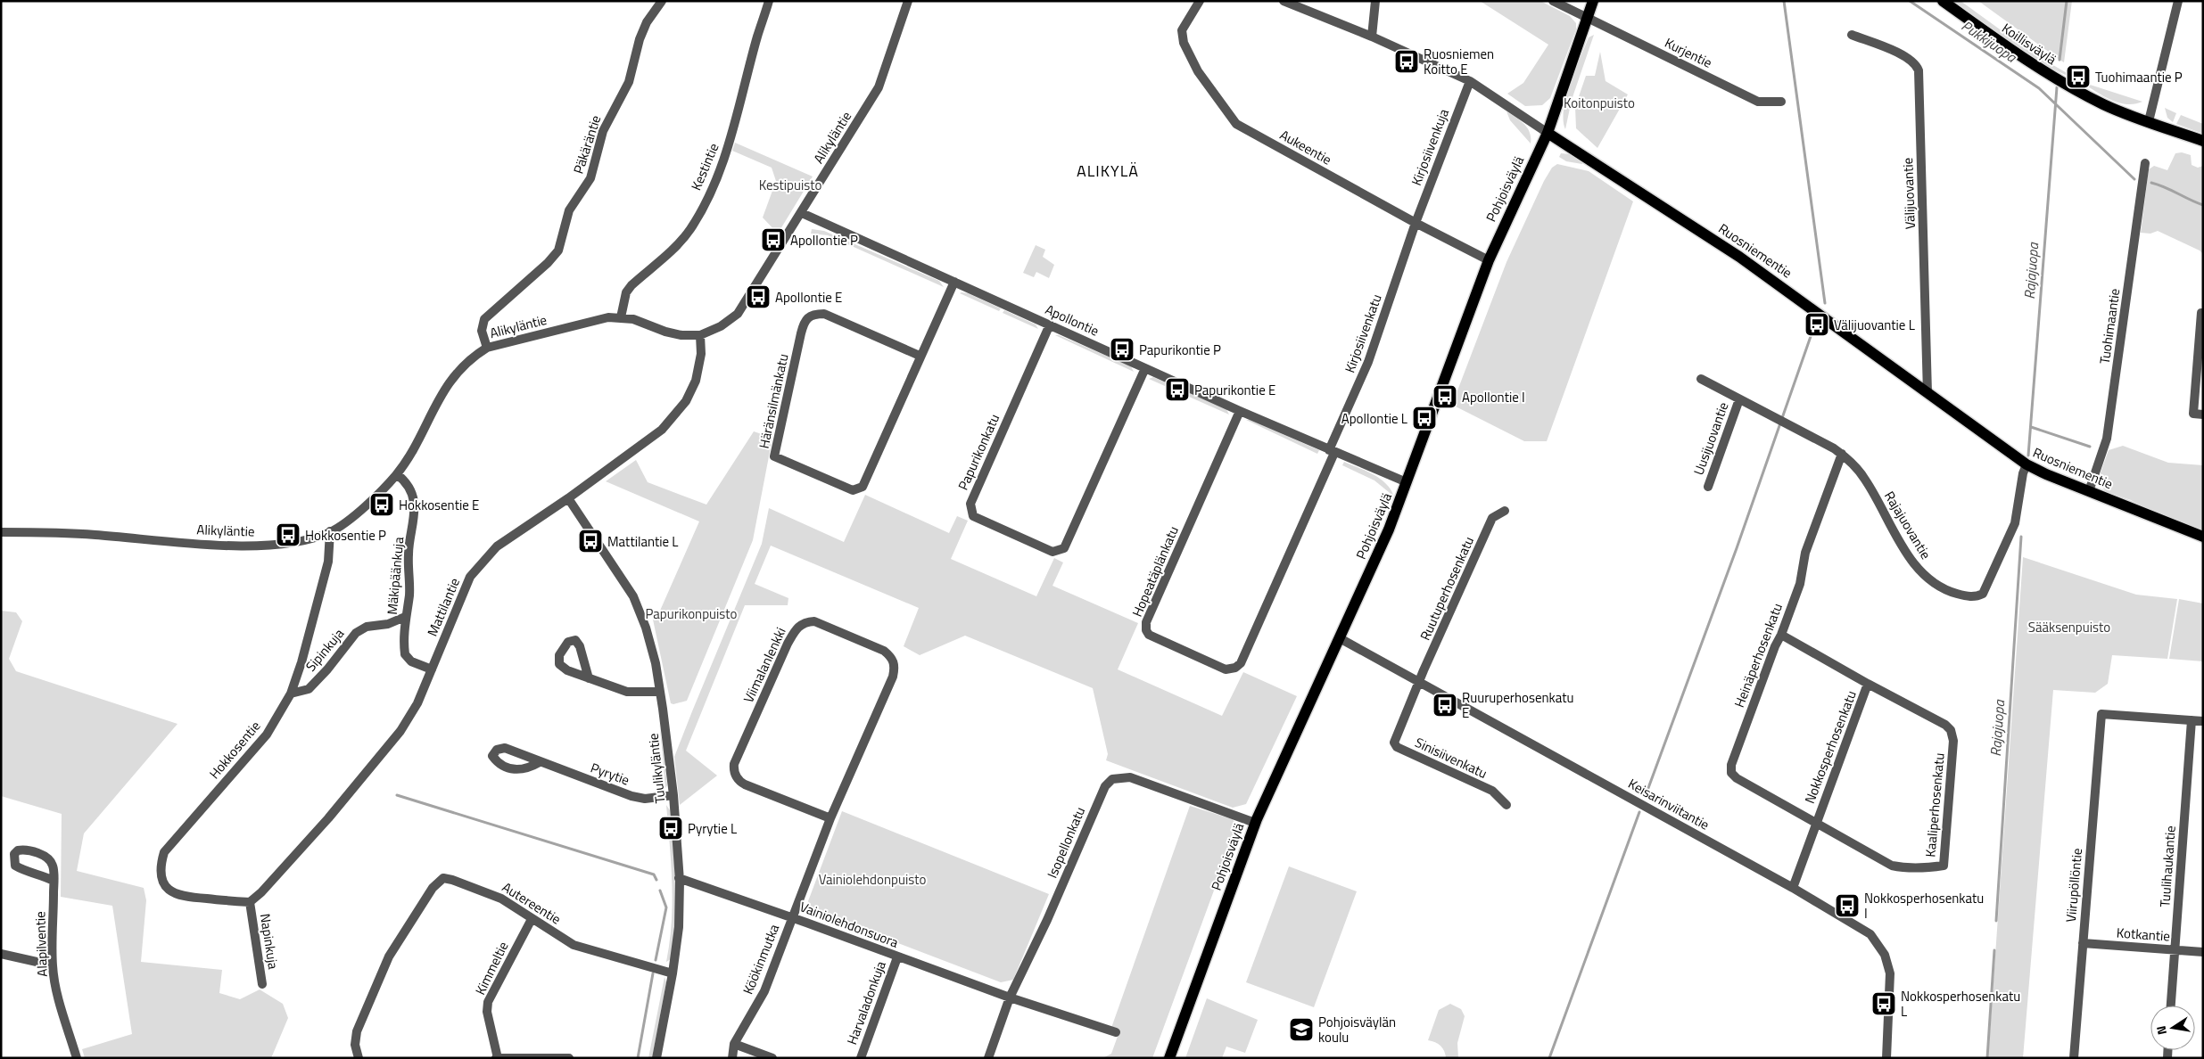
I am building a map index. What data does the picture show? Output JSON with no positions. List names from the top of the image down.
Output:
{
  "streets": {
    "main road": ["Koillisväylä", "Pohjoisväylä", "Ruosniementie"],
    "street": [
      "Kurjentie",
      "Alikyläntie",
      "Päkäräntie",
      "Aukeentie",
      "Kirjosiivenkuja",
      "Kestintie",
      "Välijuovantie",
      "Apollontie",
      "Tuohimaantie",
      "Kirjosiivenkatu",
      "Häränsilmänkatu",
      "Uusijuovantie",
      "Papurikonkatu",
      "Rajajuovantie",
      "Hopeatäplänkatu",
      "Mäkipäänkuja",
      "Ruutuperhosenkatu",
      "Mattilantie",
      "Sipinkuja",
      "Heinäperhosenkatu",
      "Viimalanlenkki",
      "Nokkosperhosenkatu",
      "Hokkosentie",
      "Sinisiivenkatu",
      "Tuulikyläntie",
      "Pyrytie",
      "Keisarinviitantie",
      "Kaaliperhosenkatu",
      "Isopellonkatu",
      "Tuulihaukantie",
      "Viirupöllöntie",
      "Autereentie",
      "Vainiolehdonsuora",
      "Kotkantie",
      "Napinkuja",
      "Alapilventie",
      "Köökinmutka",
      "Kimmeltie",
      "Harvaladonkuja"
    ]
  },
  "crossings": [
    ["Kurjentie", "Pohjoisväylä"],
    ["Alikyläntie", "Päkäräntie"],
    ["Alikyläntie", "Kestintie"],
    ["Alikyläntie", "Apollontie"],
    ["Alikyläntie", "Mäkipäänkuja"],
    ["Alikyläntie", "Mattilantie"],
    ["Alikyläntie", "Hokkosentie"],
    ["Aukeentie", "Kirjosiivenkuja"],
    ["Aukeentie", "Pohjoisväylä"],
    ["Aukeentie", "Kirjosiivenkatu"],
    ["Kirjosiivenkuja", "Ruosniementie"],
    ["Kirjosiivenkuja", "Kirjosiivenkatu"],
    ["Pohjoisväylä", "Ruosniementie"],
    ["Pohjoisväylä", "Apollontie"],
    ["Pohjoisväylä", "Keisarinviitantie"],
    ["Pohjoisväylä", "Isopellonkatu"],
    ["Välijuovantie", "Ruosniementie"],
    ["Ruosniementie", "Tuohimaantie"],
    ["Ruosniementie", "Rajajuovantie"],
    ["Apollontie", "Kirjosiivenkatu"],
    ["Apollontie", "Häränsilmänkatu"],
    ["Apollontie", "Papurikonkatu"],
    ["Apollontie", "Hopeatäplänkatu"],
    ["Kirjosiivenkatu", "Hopeatäplänkatu"],
    ["Uusijuovantie", "Rajajuovantie"],
    ["Rajajuovantie", "Heinäperhosenkatu"],
    ["Mäkipäänkuja", "Mattilantie"],
    ["Mäkipäänkuja", "Sipinkuja"],
    ["Ruutuperhosenkatu", "Sinisiivenkatu"],
    ["Ruutuperhosenkatu", "Keisarinviitantie"],
    ["Mattilantie", "Hokkosentie"],
    ["Mattilantie", "Tuulikyläntie"],
    ["Mattilantie", "Napinkuja"],
    ["Sipinkuja", "Hokkosentie"],
    ["Heinäperhosenkatu", "Nokkosperhosenkatu"],
    ["Heinäperhosenkatu", "Kaaliperhosenkatu"],
    ["Viimalanlenkki", "Vainiolehdonsuora"],
    ["Viimalanlenkki", "Köökinmutka"],
    ["Nokkosperhosenkatu", "Keisarinviitantie"],
    ["Nokkosperhosenkatu", "Kaaliperhosenkatu"],
    ["Hokkosentie", "Napinkuja"],
    ["Sinisiivenkatu", "Keisarinviitantie"],
    ["Tuulikyläntie", "Pyrytie"],
    ["Tuulikyläntie", "Autereentie"],
    ["Tuulikyläntie", "Vainiolehdonsuora"],
    ["Isopellonkatu", "Vainiolehdonsuora"],
    ["Tuulihaukantie", "Viirupöllöntie"],
    ["Tuulihaukantie", "Kotkantie"],
    ["Viirupöllöntie", "Kotkantie"],
    ["Autereentie", "Kimmeltie"],
    ["Vainiolehdonsuora", "Köökinmutka"],
    ["Vainiolehdonsuora", "Harvaladonkuja"]
  ],
  "districts": ["ALIKYLÄ"],
  "water": ["Pukkijuopa", "Rajajuopa"],
  "parks": [
    "Koitonpuisto",
    "Kestipuisto",
    "Papurikonpuisto",
    "Sääksenpuisto",
    "Vainiolehdonpuisto"
  ],
  "places": {
    "bus stop": [
      "Ruosniemen Koitto E",
      "Tuohimaantie P",
      "Apollontie P",
      "Apollontie E",
      "Välijuovantie L",
      "Papurikontie P",
      "Papurikontie E",
      "Apollontie I",
      "Apollontie L",
      "Hokkosentie E",
      "Hokkosentie P",
      "Mattilantie L",
      "Ruuruperhosenkatu E",
      "Pyrytie L",
      "Nokkosperhosenkatu I",
      "Nokkosperhosenkatu L"
    ],
    "school or university": ["Pohjoisväylän koulu"]
  },
  "north": "left"
}
